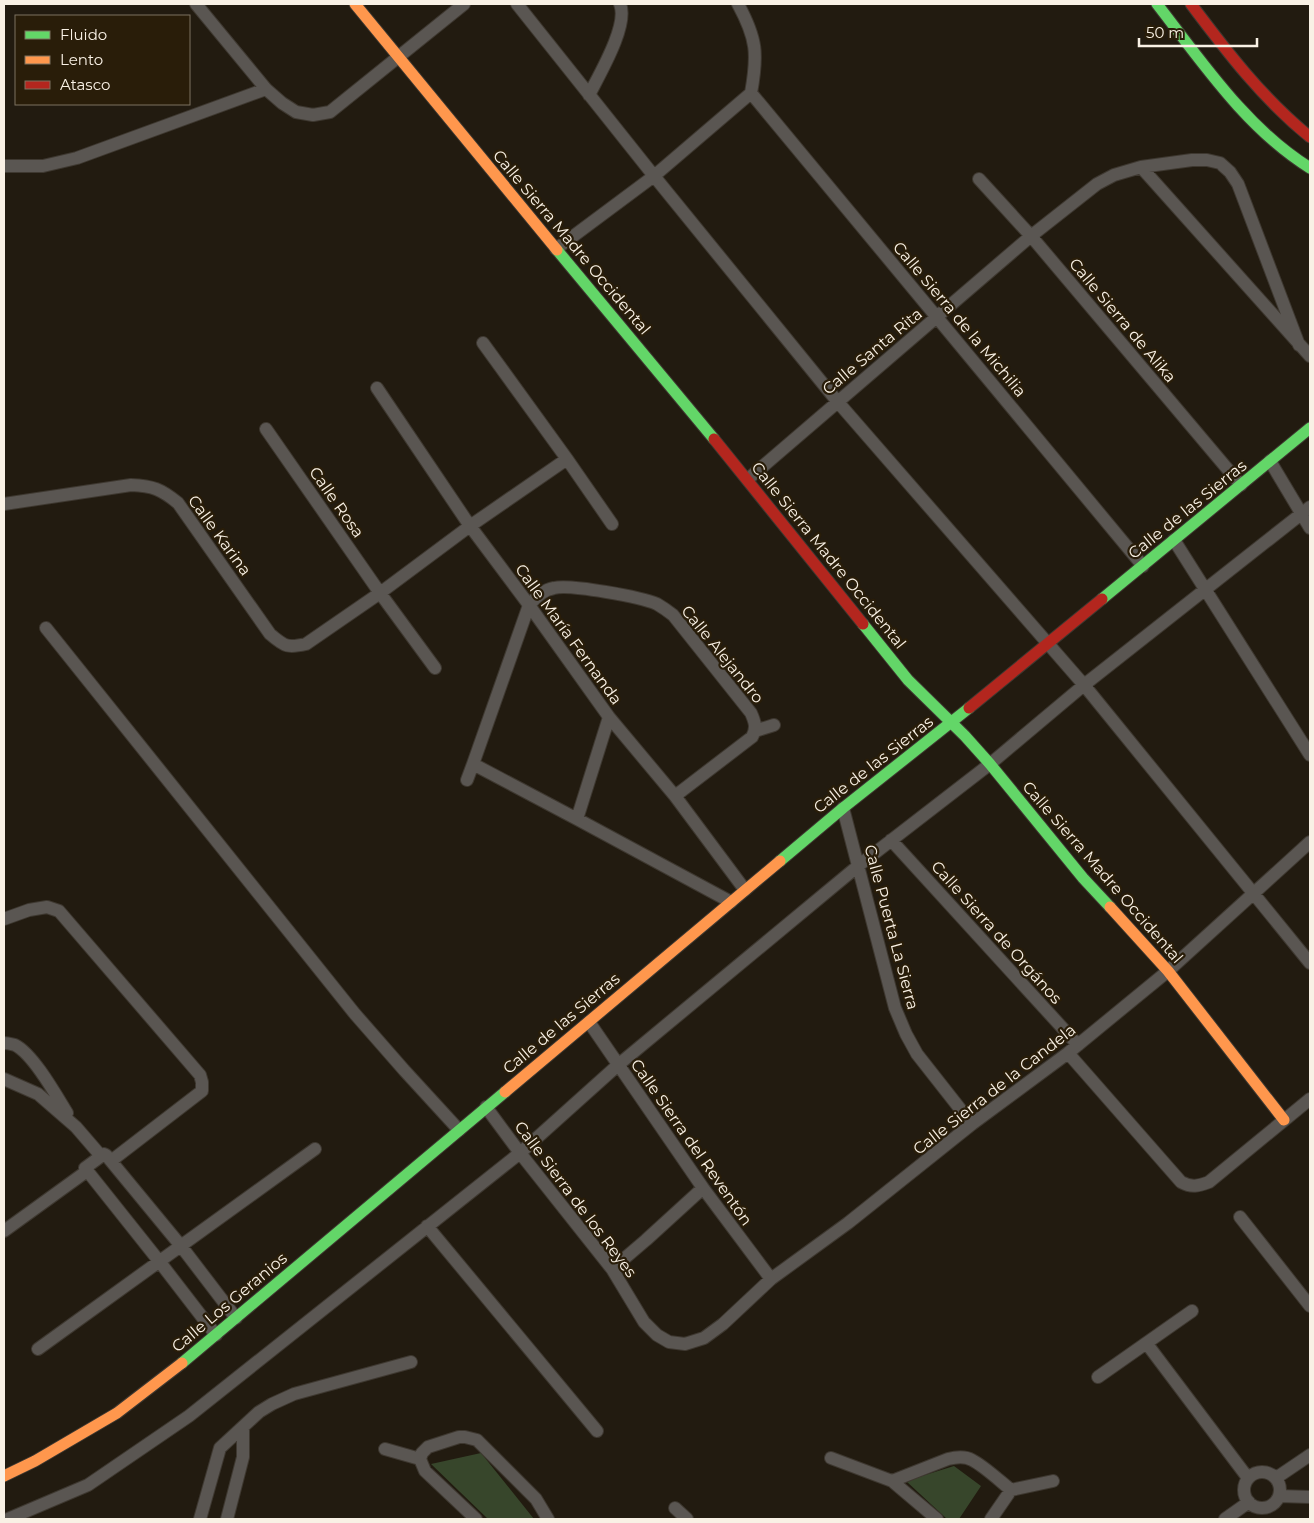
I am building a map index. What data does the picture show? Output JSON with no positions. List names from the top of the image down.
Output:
{
  "streets": {
    "street": [
      "Calle Sierra Madre Occidental",
      "Calle Sierra de la Michilia",
      "Calle Sierra de Alika",
      "Calle Santa Rita",
      "Calle Rosa",
      "Calle de las Sierras",
      "Calle Karina",
      "Calle María Fernanda",
      "Calle Alejandro",
      "Calle Puerta La Sierra",
      "Calle Sierra de Orgános",
      "Calle Sierra de la Candela",
      "Calle Sierra del Reventón",
      "Calle Sierra de los Reyes",
      "Calle Los Geranios"
    ]
  },
  "crossings": [
    ["Calle Sierra Madre Occidental", "Calle Santa Rita"],
    ["Calle Sierra Madre Occidental", "Calle de las Sierras"],
    ["Calle Sierra Madre Occidental", "Calle Sierra de Orgános"],
    ["Calle Sierra Madre Occidental", "Calle Sierra de la Candela"],
    ["Calle Sierra de la Michilia", "Calle Santa Rita"],
    ["Calle Sierra de la Michilia", "Calle de las Sierras"],
    ["Calle Sierra de Alika", "Calle Santa Rita"],
    ["Calle Sierra de Alika", "Calle de las Sierras"],
    ["Calle Rosa", "Calle Karina"],
    ["Calle de las Sierras", "Calle María Fernanda"],
    ["Calle de las Sierras", "Calle Puerta La Sierra"],
    ["Calle de las Sierras", "Calle Sierra del Reventón"],
    ["Calle de las Sierras", "Calle Sierra de los Reyes"],
    ["Calle de las Sierras", "Calle Los Geranios"],
    ["Calle María Fernanda", "Calle Alejandro"],
    ["Calle Puerta La Sierra", "Calle Sierra de la Candela"],
    ["Calle Sierra de Orgános", "Calle Sierra de la Candela"],
    ["Calle Sierra de la Candela", "Calle Sierra del Reventón"],
    ["Calle Sierra de la Candela", "Calle Sierra de los Reyes"]
  ],
  "legend": ["Fluido", "Lento", "Atasco"],
  "scale_bar": "50 m"
}
